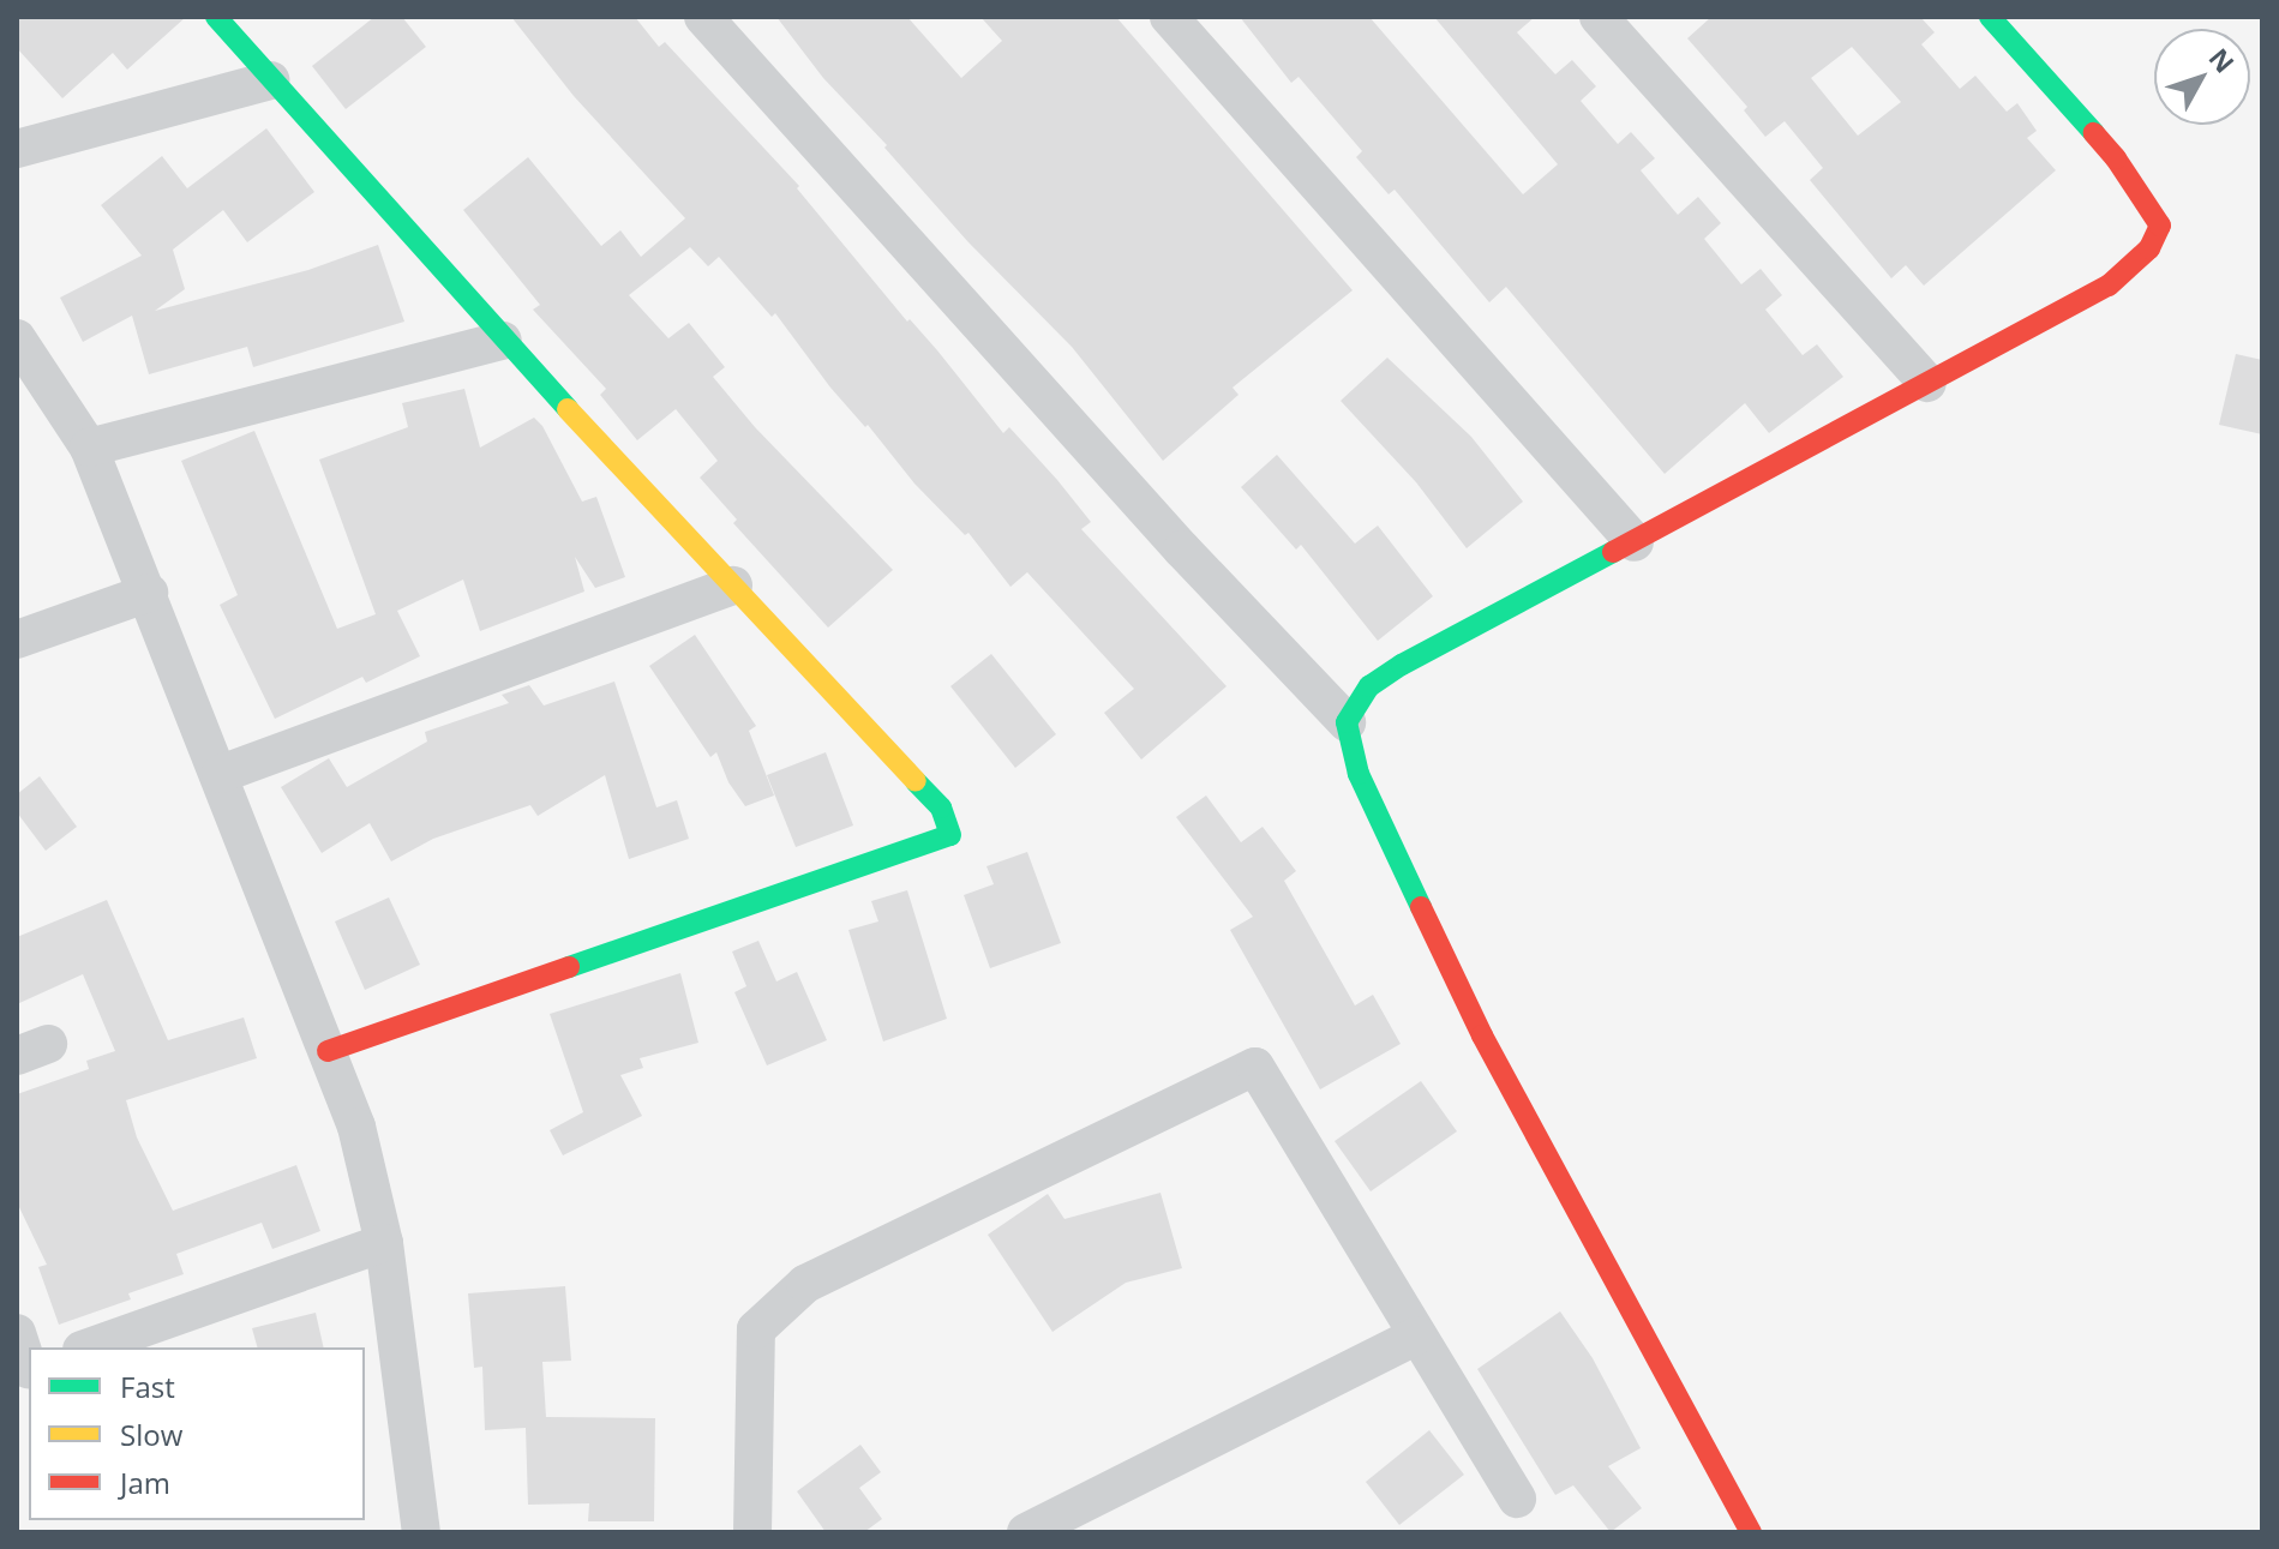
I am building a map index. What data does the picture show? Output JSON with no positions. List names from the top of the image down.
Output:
{
  "legend": ["Fast", "Slow", "Jam"],
  "north": "top right"
}
